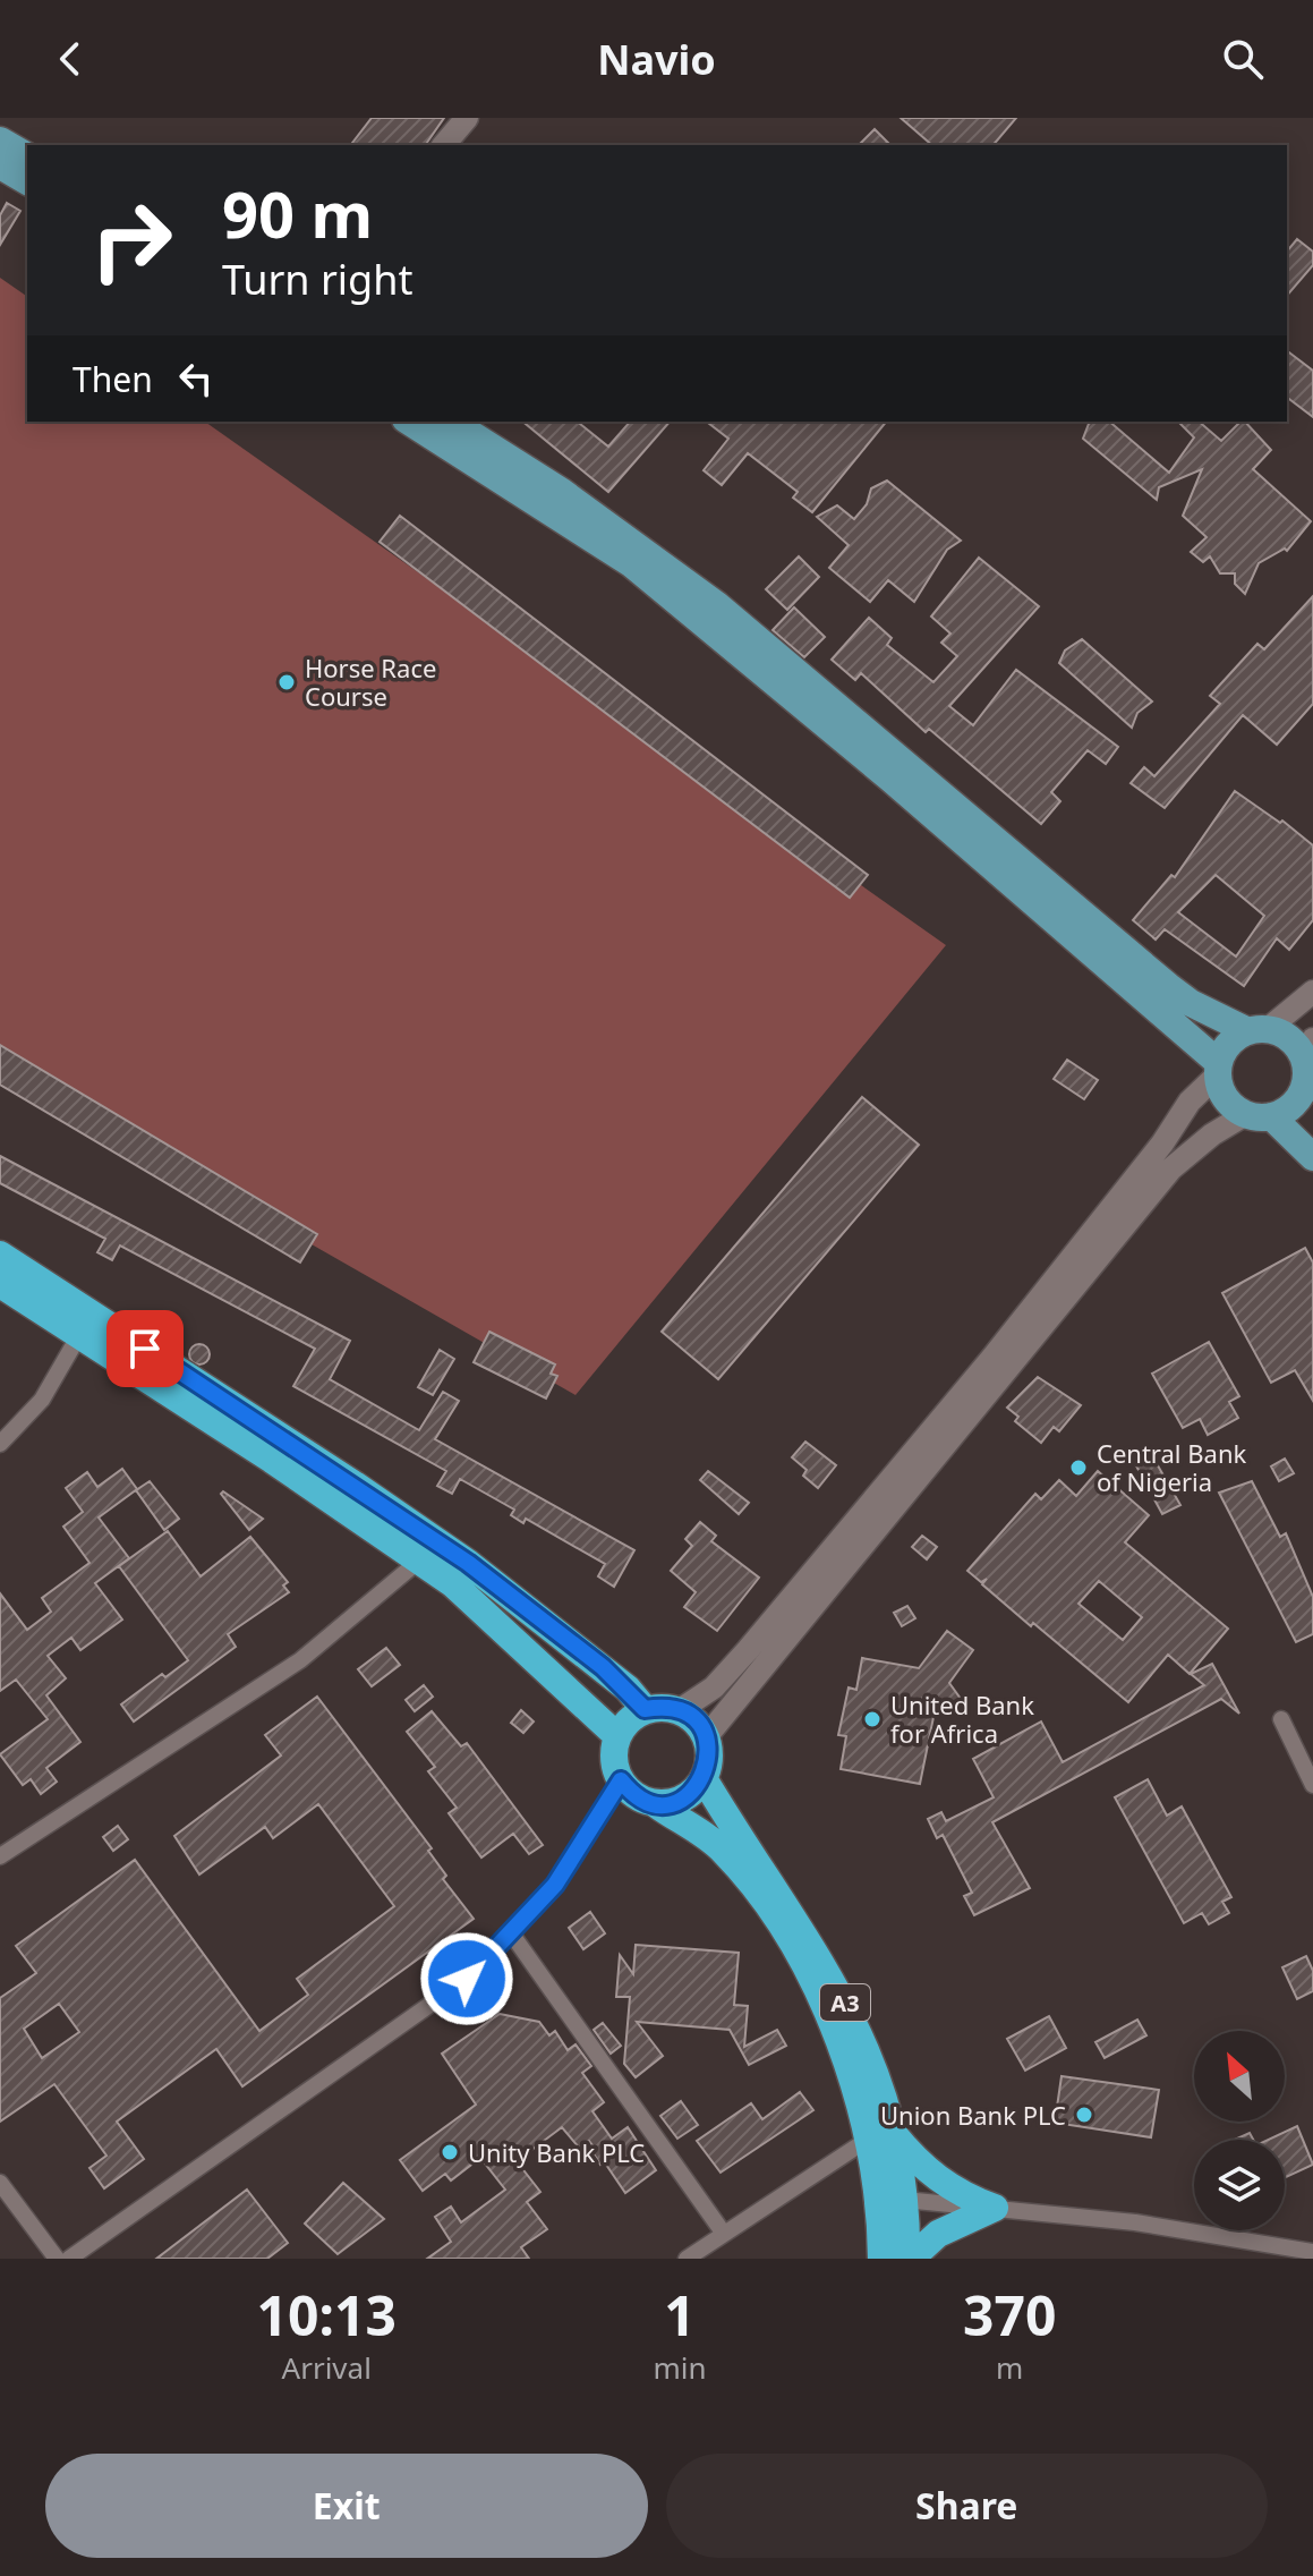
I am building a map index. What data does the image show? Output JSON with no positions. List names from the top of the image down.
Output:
{
  "streets": {
    "highway": ["A3"]
  },
  "places": [
    "Horse Race Course",
    "Central Bank of Nigeria",
    "United Bank for Africa",
    "Union Bank PLC",
    "Unity Bank PLC"
  ],
  "north": "top left",
  "page": {
    "header": "Navio",
    "turn": ["90 m", "Turn right"],
    "then": "Then",
    "eta": [
      "10:13",
      "Arrival",
      "1",
      "min",
      "370",
      "m"
    ],
    "buttons": ["Exit", "Share"]
  }
}
